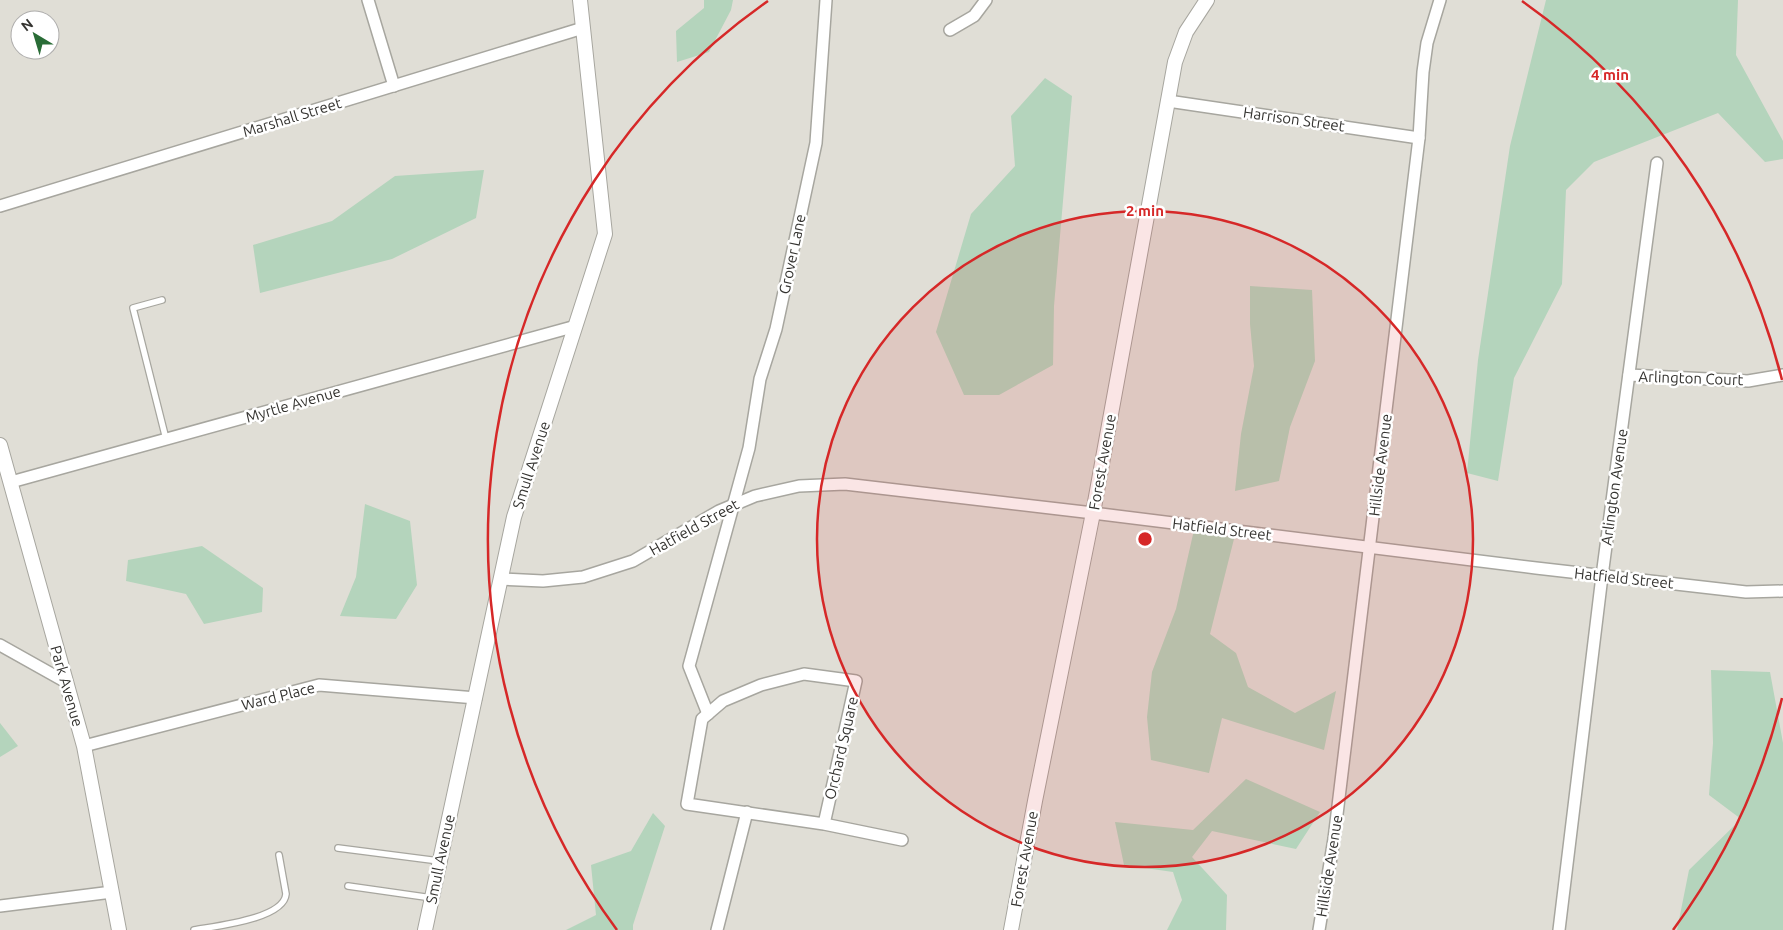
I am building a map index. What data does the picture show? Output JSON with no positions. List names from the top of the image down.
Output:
{
  "streets": {
    "street": [
      "Marshall Street",
      "Harrison Street",
      "Grover Lane",
      "Arlington Court",
      "Myrtle Avenue",
      "Forest Avenue",
      "Smull Avenue",
      "Hillside Avenue",
      "Arlington Avenue",
      "Hatfield Street",
      "Park Avenue",
      "Ward Place",
      "Orchard Square"
    ]
  },
  "crossings": [
    ["Marshall Street", "Smull Avenue"],
    ["Harrison Street", "Forest Avenue"],
    ["Harrison Street", "Hillside Avenue"],
    ["Grover Lane", "Hatfield Street"],
    ["Arlington Court", "Arlington Avenue"],
    ["Myrtle Avenue", "Smull Avenue"],
    ["Myrtle Avenue", "Park Avenue"],
    ["Forest Avenue", "Hatfield Street"],
    ["Smull Avenue", "Hatfield Street"],
    ["Smull Avenue", "Ward Place"],
    ["Hillside Avenue", "Hatfield Street"],
    ["Arlington Avenue", "Hatfield Street"],
    ["Park Avenue", "Ward Place"]
  ],
  "north": "top left",
  "rings": ["4 min", "2 min"]
}
